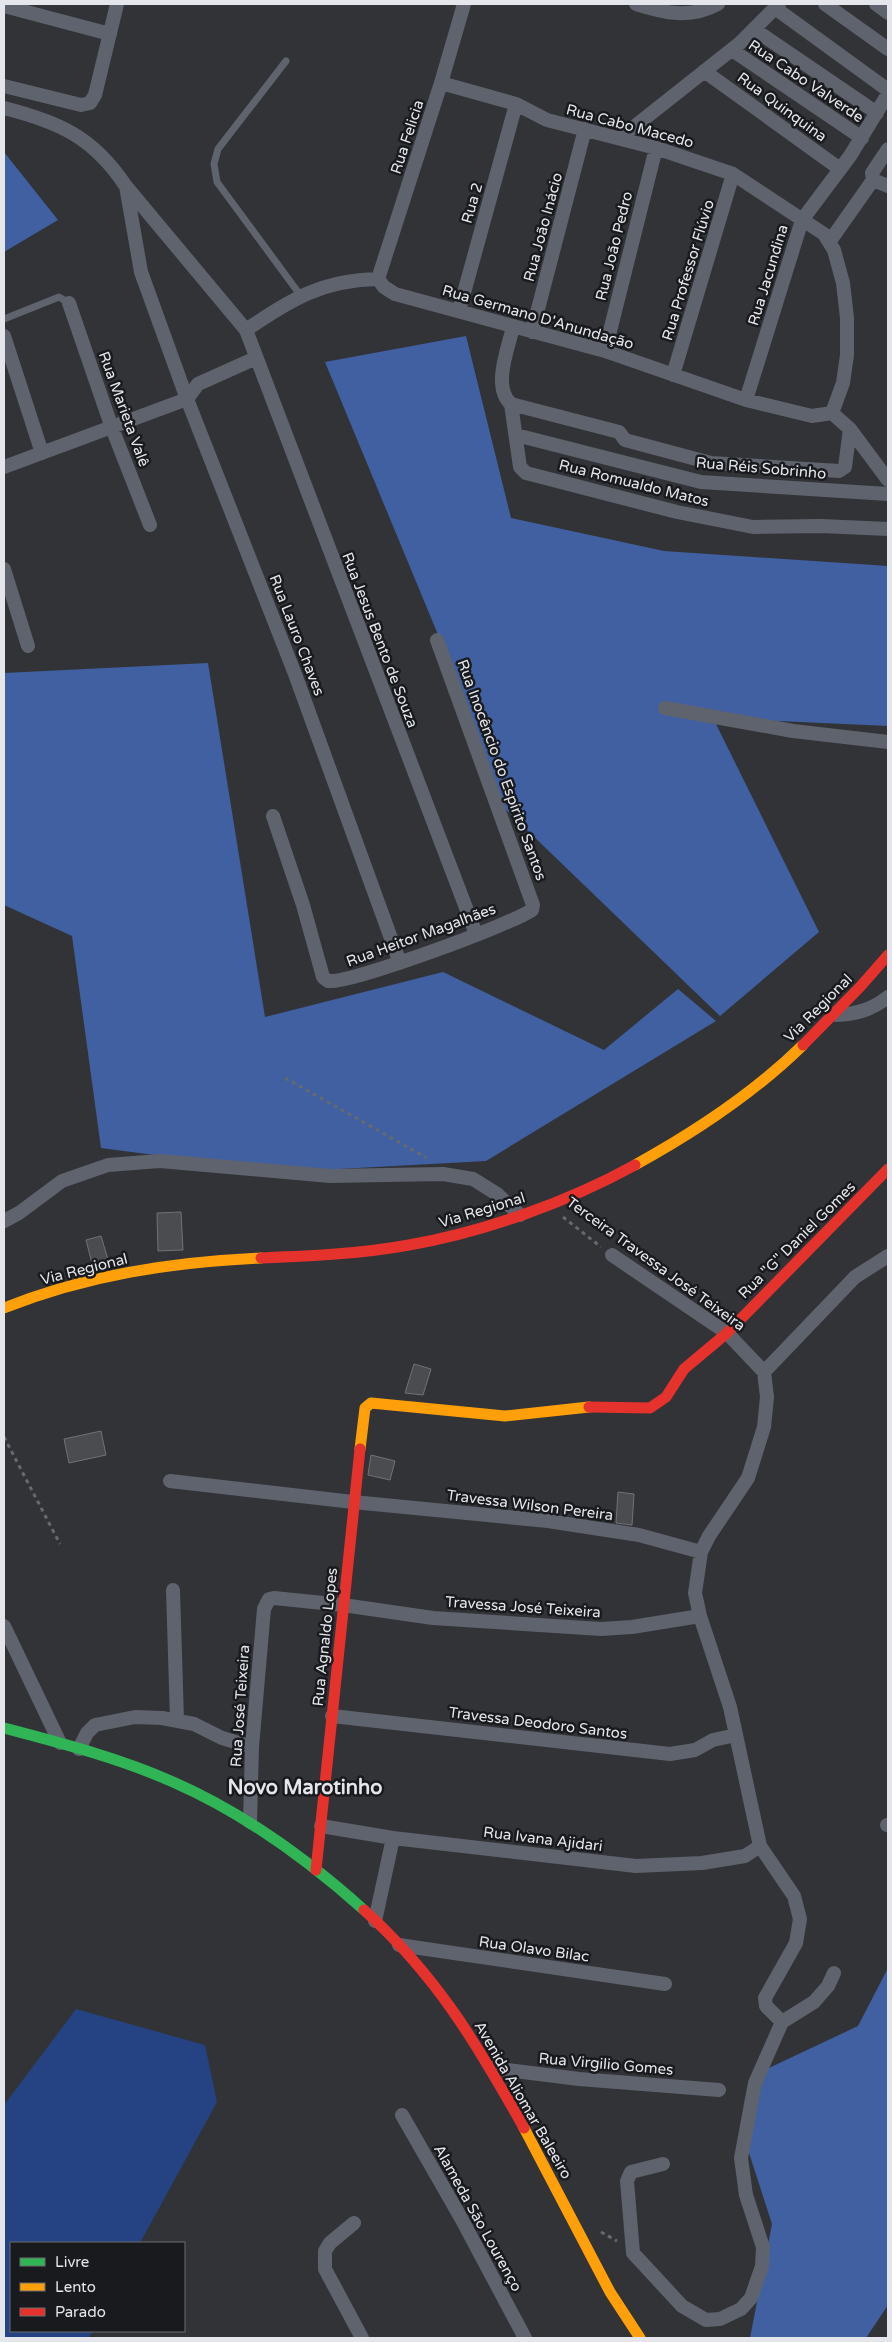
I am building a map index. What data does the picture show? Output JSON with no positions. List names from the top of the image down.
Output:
{
  "streets": {
    "main road": [
      "Via Regional",
      "Rua \"G\" Daniel Gomes",
      "Rua Agnaldo Lopes",
      "Avenida Aliomar Baleeiro"
    ],
    "street": [
      "Rua Cabo Valverde",
      "Rua Quinquina",
      "Rua Cabo Macedo",
      "Rua Felicia",
      "Rua 2",
      "Rua João Inácio",
      "Rua João Pedro",
      "Rua Professor Flúvio",
      "Rua Jacundina",
      "Rua Germano D'Anundação",
      "Rua Marieta Valê",
      "Rua Réis Sobrinho",
      "Rua Romualdo Matos",
      "Rua Lauro Chaves",
      "Rua Jesus Bento de Souza",
      "Rua Inocêncio do Espírito Santos",
      "Rua Heitor Magalhães",
      "Terceira Travessa José Teixeira",
      "Travessa Wilson Pereira",
      "Travessa José Teixeira",
      "Rua José Teixeira",
      "Travessa Deodoro Santos",
      "Rua Ivana Ajidari",
      "Rua Olavo Bilac",
      "Rua Virgilio Gomes",
      "Alameda São Lourenço"
    ]
  },
  "crossings": [
    ["Rua Cabo Valverde", "Rua Jacundina"],
    ["Rua Quinquina", "Rua Jacundina"],
    ["Rua Cabo Macedo", "Rua Felicia"],
    ["Rua Cabo Macedo", "Rua 2"],
    ["Rua Cabo Macedo", "Rua João Inácio"],
    ["Rua Cabo Macedo", "Rua João Pedro"],
    ["Rua Cabo Macedo", "Rua Professor Flúvio"],
    ["Rua Cabo Macedo", "Rua Jacundina"],
    ["Rua Felicia", "Rua Germano D'Anundação"],
    ["Rua 2", "Rua Germano D'Anundação"],
    ["Rua João Inácio", "Rua Germano D'Anundação"],
    ["Rua João Pedro", "Rua Germano D'Anundação"],
    ["Rua Professor Flúvio", "Rua Germano D'Anundação"],
    ["Rua Jacundina", "Rua Germano D'Anundação"],
    ["Rua Germano D'Anundação", "Rua Romualdo Matos"],
    ["Rua Réis Sobrinho", "Rua Romualdo Matos"],
    ["Rua Lauro Chaves", "Rua Heitor Magalhães"],
    ["Rua Jesus Bento de Souza", "Rua Heitor Magalhães"],
    ["Rua Inocêncio do Espírito Santos", "Rua Heitor Magalhães"],
    ["Via Regional", "Terceira Travessa José Teixeira"],
    ["Rua \"G\" Daniel Gomes", "Terceira Travessa José Teixeira"],
    ["Rua \"G\" Daniel Gomes", "Rua Agnaldo Lopes"],
    ["Travessa Wilson Pereira", "Rua Agnaldo Lopes"],
    ["Travessa José Teixeira", "Rua Agnaldo Lopes"],
    ["Travessa José Teixeira", "Rua José Teixeira"],
    ["Rua Agnaldo Lopes", "Travessa Deodoro Santos"],
    ["Rua Agnaldo Lopes", "Rua Ivana Ajidari"],
    ["Rua Agnaldo Lopes", "Avenida Aliomar Baleeiro"],
    ["Rua José Teixeira", "Avenida Aliomar Baleeiro"],
    ["Rua Olavo Bilac", "Avenida Aliomar Baleeiro"],
    ["Rua Virgilio Gomes", "Avenida Aliomar Baleeiro"]
  ],
  "districts": ["Novo Marotinho"],
  "legend": ["Livre", "Lento", "Parado"]
}
